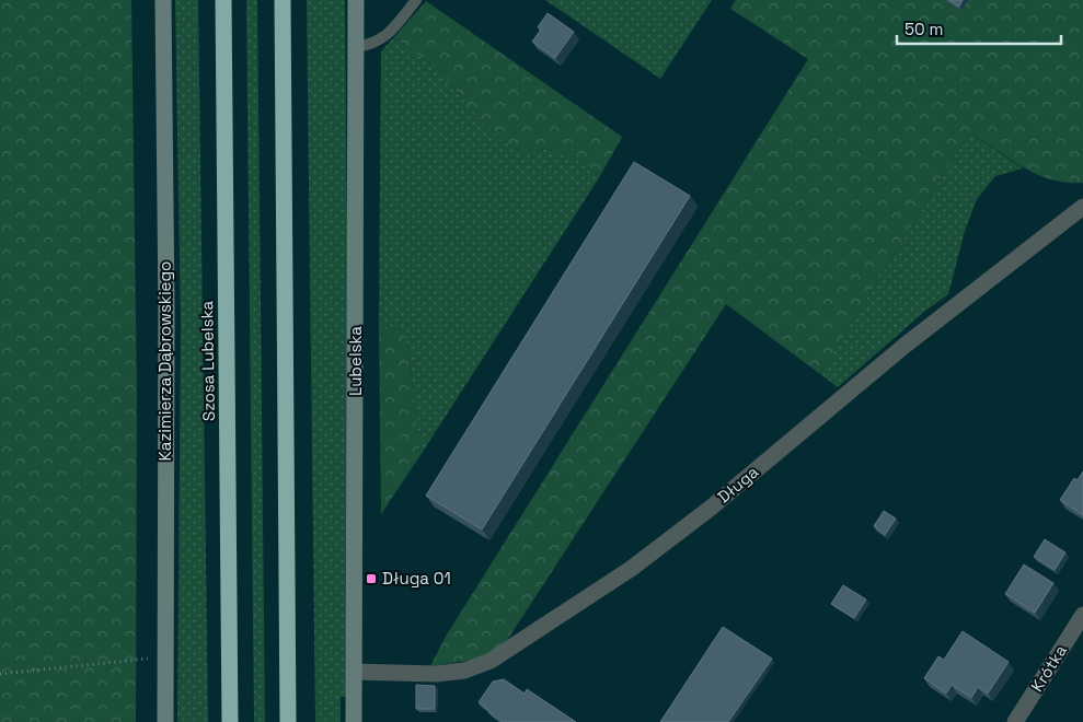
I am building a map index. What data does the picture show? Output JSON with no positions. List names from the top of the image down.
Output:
{
  "streets": {
    "highway": ["Szosa Lubelska"],
    "street": [
      "Kazimierza Dąbrowskiego",
      "Lubelska",
      "Długa",
      "Krótka"
    ]
  },
  "crossings": [
    ["Lubelska", "Długa"]
  ],
  "places": {
    "transit": ["Długa 01"]
  },
  "scale_bar": "50 m"
}
